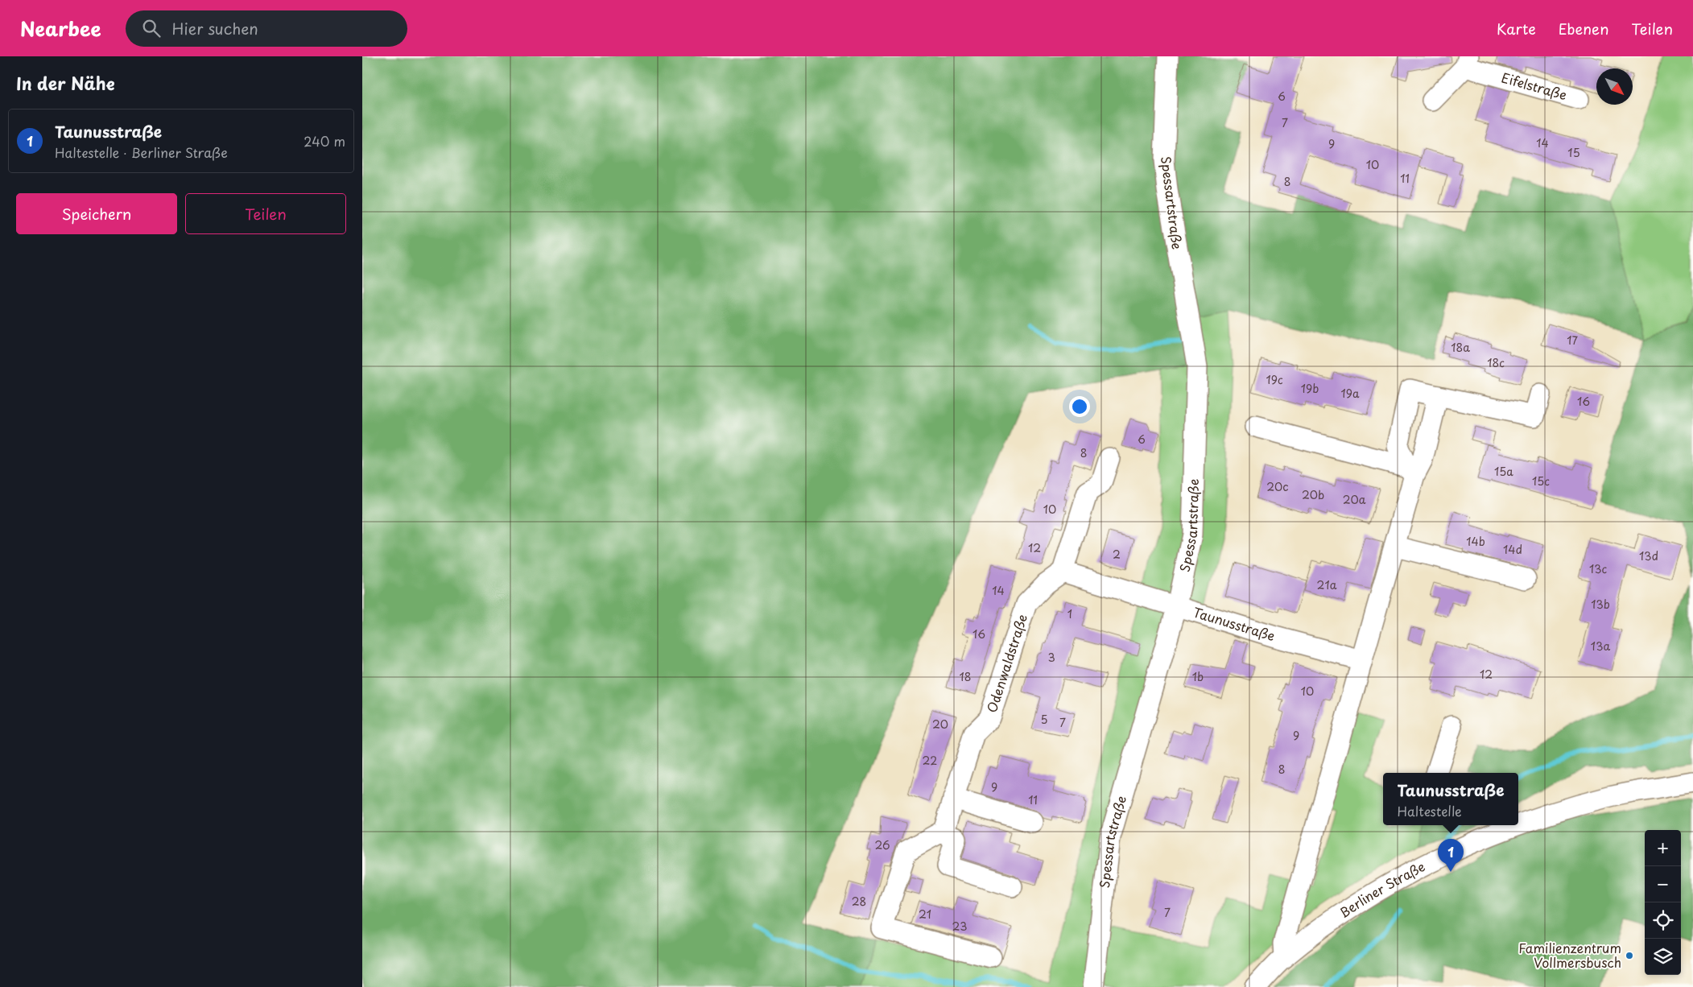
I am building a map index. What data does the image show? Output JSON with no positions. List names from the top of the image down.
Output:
{
  "streets": {
    "street": [
      "Eifelstraße",
      "Spessartstraße",
      "Taunusstraße",
      "Odenwaldstraße",
      "Berliner Straße"
    ]
  },
  "crossings": [
    ["Spessartstraße", "Taunusstraße"]
  ],
  "places": ["Familienzentrum Vollmersbusch"],
  "house_numbers": [
    "6",
    "7",
    "14",
    "9",
    "15",
    "10",
    "11",
    "8",
    "17",
    "18a",
    "18c",
    "19c",
    "19b",
    "19a",
    "16",
    "6",
    "8",
    "15a",
    "15c",
    "20c",
    "20b",
    "20a",
    "10",
    "14b",
    "12",
    "14d",
    "2",
    "13d",
    "13c",
    "21a",
    "14",
    "13b",
    "1",
    "16",
    "13a",
    "3",
    "12",
    "18",
    "1b",
    "10",
    "5",
    "7",
    "20",
    "9",
    "22",
    "8",
    "9",
    "11",
    "26",
    "28",
    "7",
    "21",
    "23"
  ],
  "north": "bottom right",
  "page": {
    "header": "Nearbee",
    "search": "Hier suchen",
    "nav": ["Karte", "Ebenen", "Teilen"],
    "heading": "In der Nähe",
    "list": [
      {
        "mark": "1",
        "name": "Taunusstraße",
        "note": "Haltestelle · Berliner Straße",
        "value": "240 m"
      }
    ],
    "buttons": ["Speichern", "Teilen"],
    "popup": ["Taunusstraße", "Haltestelle"],
    "map_buttons": ["+", "−"],
    "pins": "1"
  }
}
